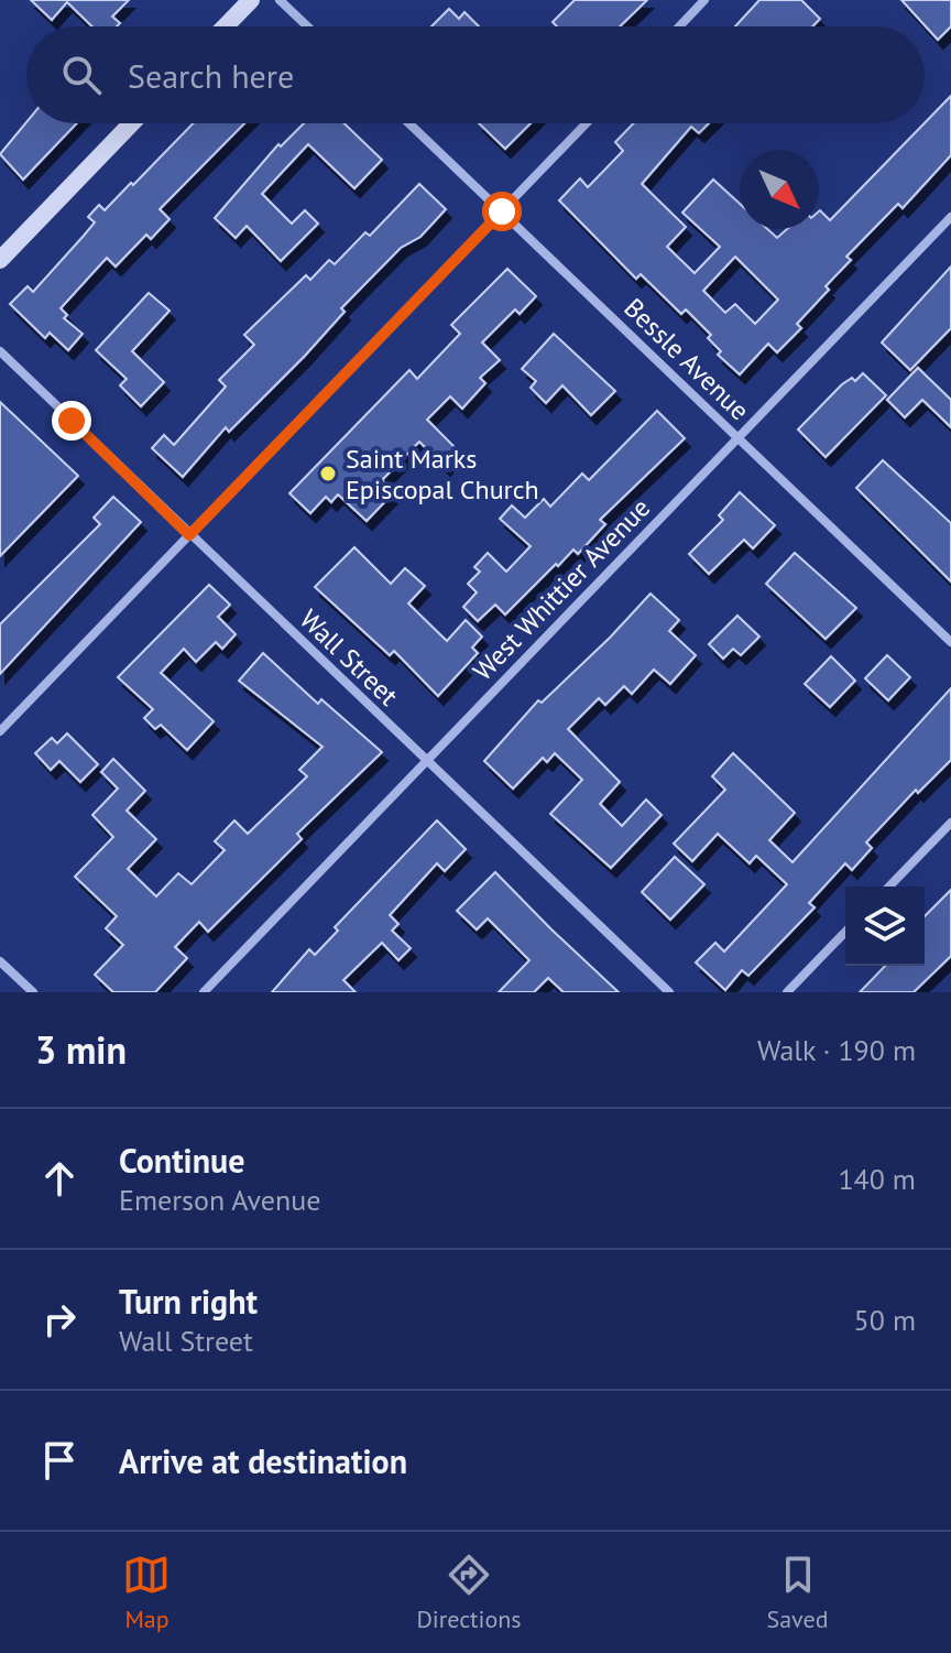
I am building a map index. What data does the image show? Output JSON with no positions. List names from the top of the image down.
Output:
{
  "streets": {
    "street": ["Bessle Avenue", "West Whittier Avenue", "Wall Street"]
  },
  "crossings": [
    ["Bessle Avenue", "West Whittier Avenue"],
    ["West Whittier Avenue", "Wall Street"]
  ],
  "places": ["Saint Marks Episcopal Church"],
  "north": "bottom right",
  "page": {
    "search": "Search here",
    "heading": ["3 min", "Walk · 190 m"],
    "list": [
      ["Continue", "Emerson Avenue", "140 m"],
      ["Turn right", "Wall Street", "50 m"],
      "Arrive at destination"
    ],
    "nav": ["Map", "Directions", "Saved"]
  }
}
